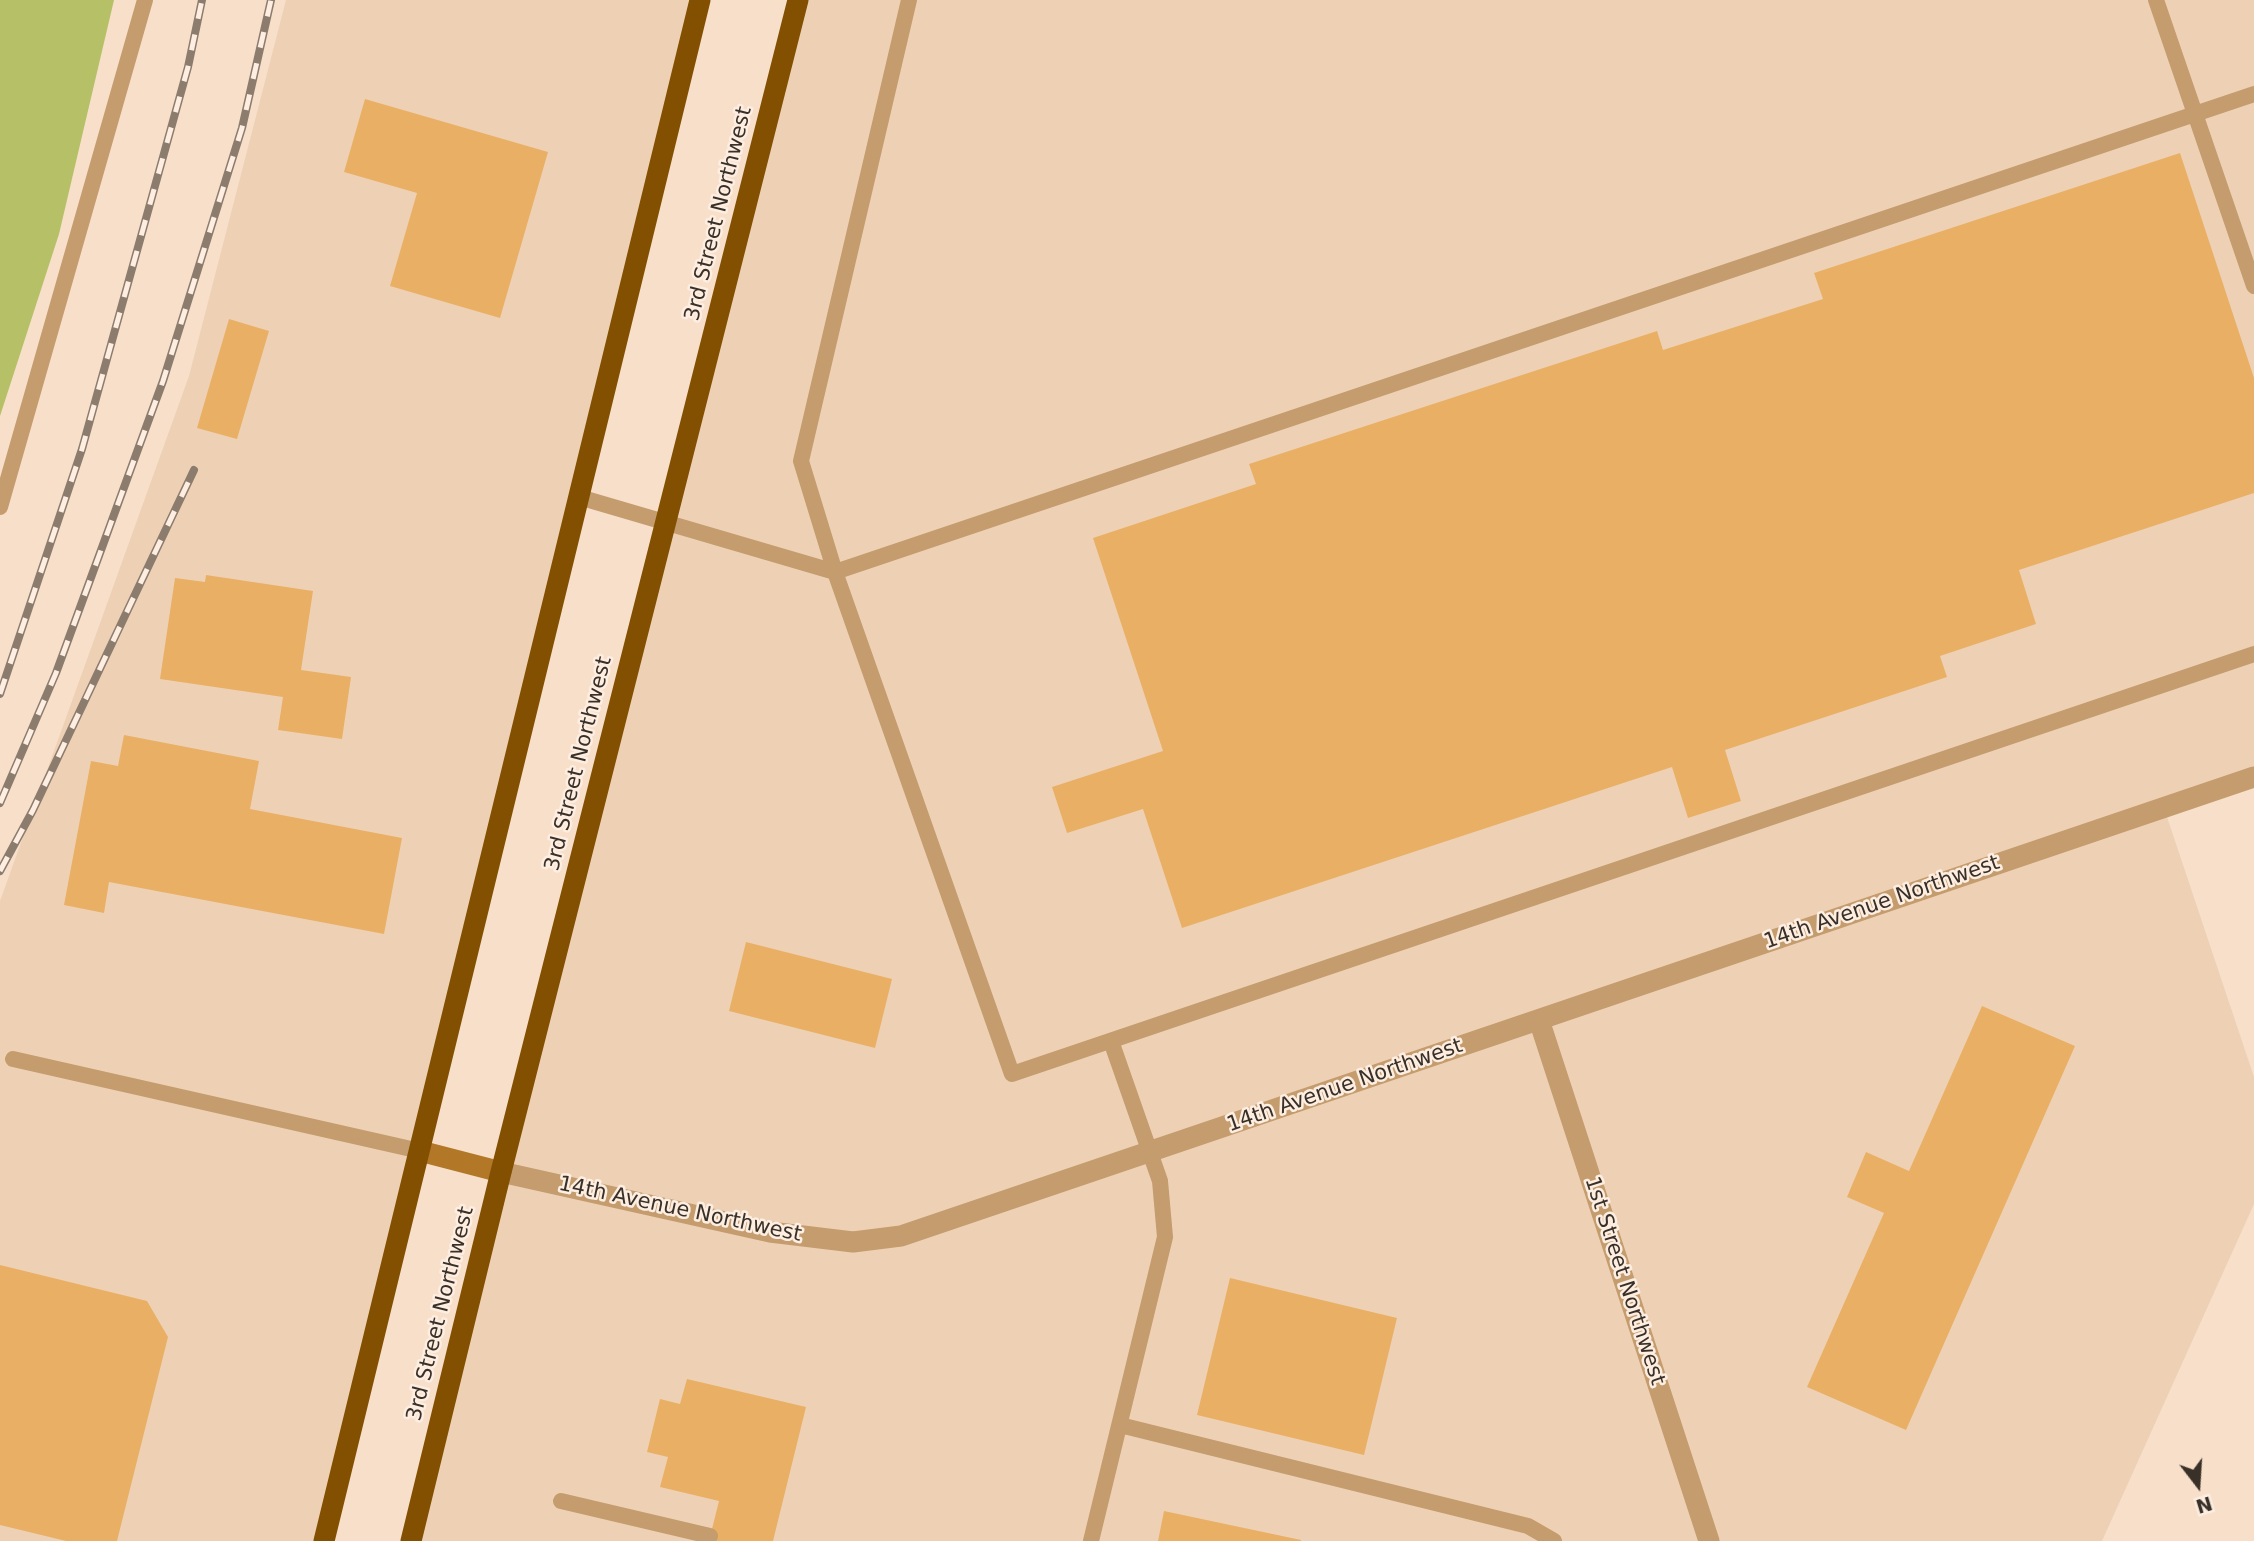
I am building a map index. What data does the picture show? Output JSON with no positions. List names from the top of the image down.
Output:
{
  "streets": {
    "highway": ["3rd Street Northwest"],
    "street": ["14th Avenue Northwest", "1st Street Northwest"]
  },
  "crossings": [
    ["3rd Street Northwest", "14th Avenue Northwest"],
    ["14th Avenue Northwest", "1st Street Northwest"]
  ],
  "north": "bottom"
}
